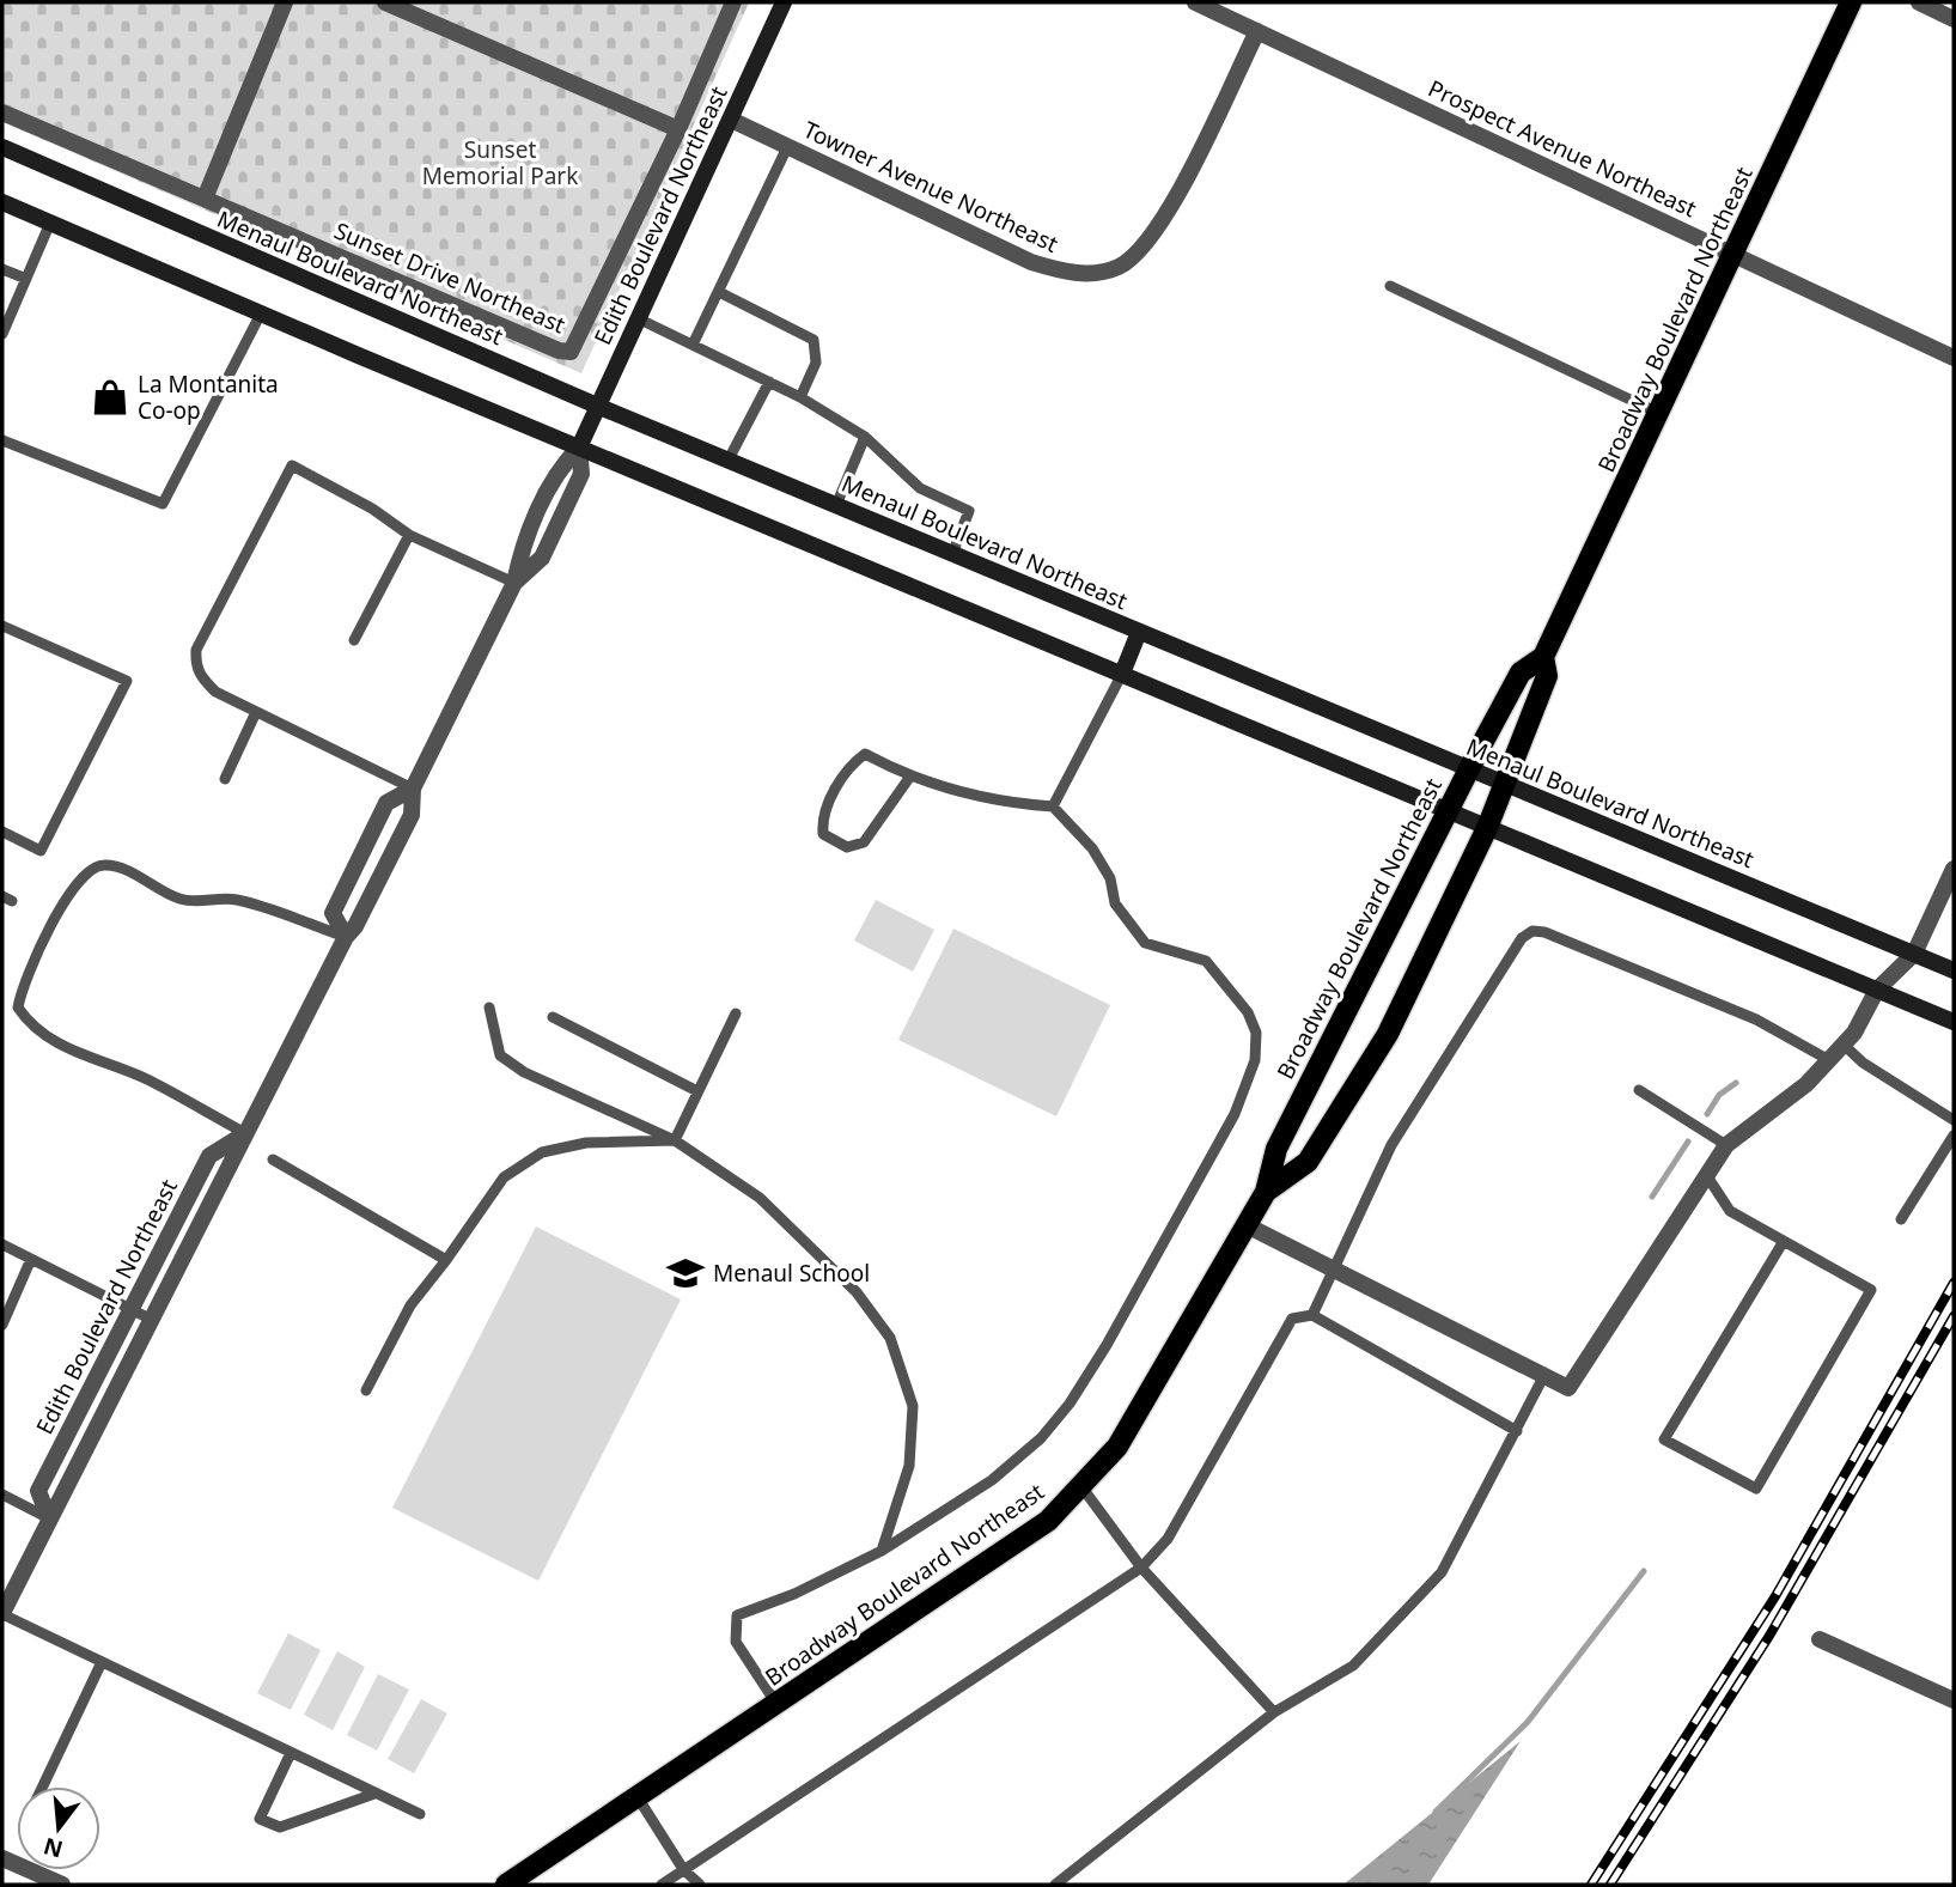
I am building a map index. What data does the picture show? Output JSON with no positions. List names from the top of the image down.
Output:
{
  "streets": {
    "main road": ["Edith Boulevard Northeast", "Menaul Boulevard Northeast", "Broadway Boulevard Northeast"],
    "street": ["Prospect Avenue Northeast", "Towner Avenue Northeast", "Sunset Drive Northeast"]
  },
  "crossings": [
    ["Prospect Avenue Northeast", "Towner Avenue Northeast"],
    ["Prospect Avenue Northeast", "Broadway Boulevard Northeast"],
    ["Towner Avenue Northeast", "Edith Boulevard Northeast"],
    ["Edith Boulevard Northeast", "Menaul Boulevard Northeast"],
    ["Menaul Boulevard Northeast", "Broadway Boulevard Northeast"]
  ],
  "parks": ["Sunset Memorial Park"],
  "places": {
    "shop": ["La Montanita Co-op"],
    "school or university": ["Menaul School"]
  },
  "north": "bottom"
}
